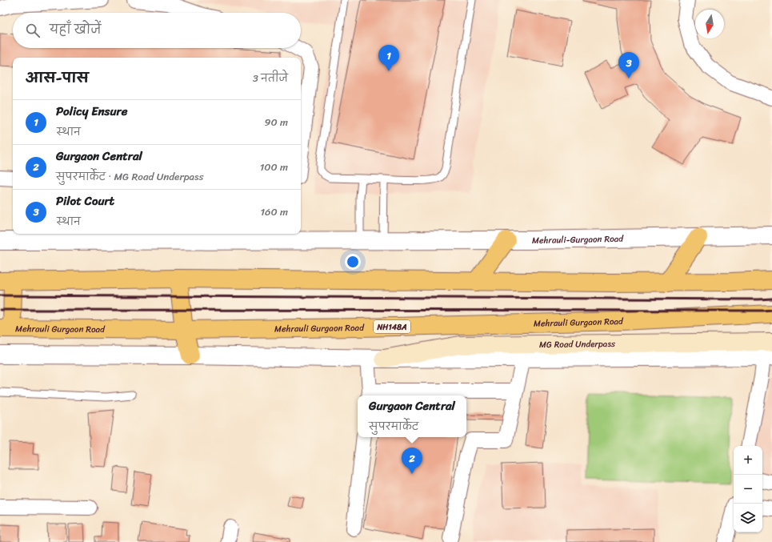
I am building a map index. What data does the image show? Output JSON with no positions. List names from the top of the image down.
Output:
{
  "streets": {
    "highway": ["Mehrauli Gurgaon Road", "NH148A"],
    "main road": ["MG Road Underpass"],
    "street": ["Mehrauli-Gurgaon Road"]
  },
  "north": "bottom",
  "page": {
    "search": "यहाँ खोजें",
    "pins": ["1", "3", "2"],
    "heading": ["आस-पास", "3 नतीजे"],
    "list": [
      {
        "mark": "1",
        "name": "Policy Ensure",
        "note": "स्थान",
        "value": "90 m"
      },
      {
        "mark": "2",
        "name": "Gurgaon Central",
        "note": "सुपरमार्केट · MG Road Underpass",
        "value": "100 m"
      },
      {
        "mark": "3",
        "name": "Pilot Court",
        "note": "स्थान",
        "value": "160 m"
      }
    ],
    "popup": ["Gurgaon Central", "सुपरमार्केट"],
    "map_buttons": ["+", "−"]
  }
}
